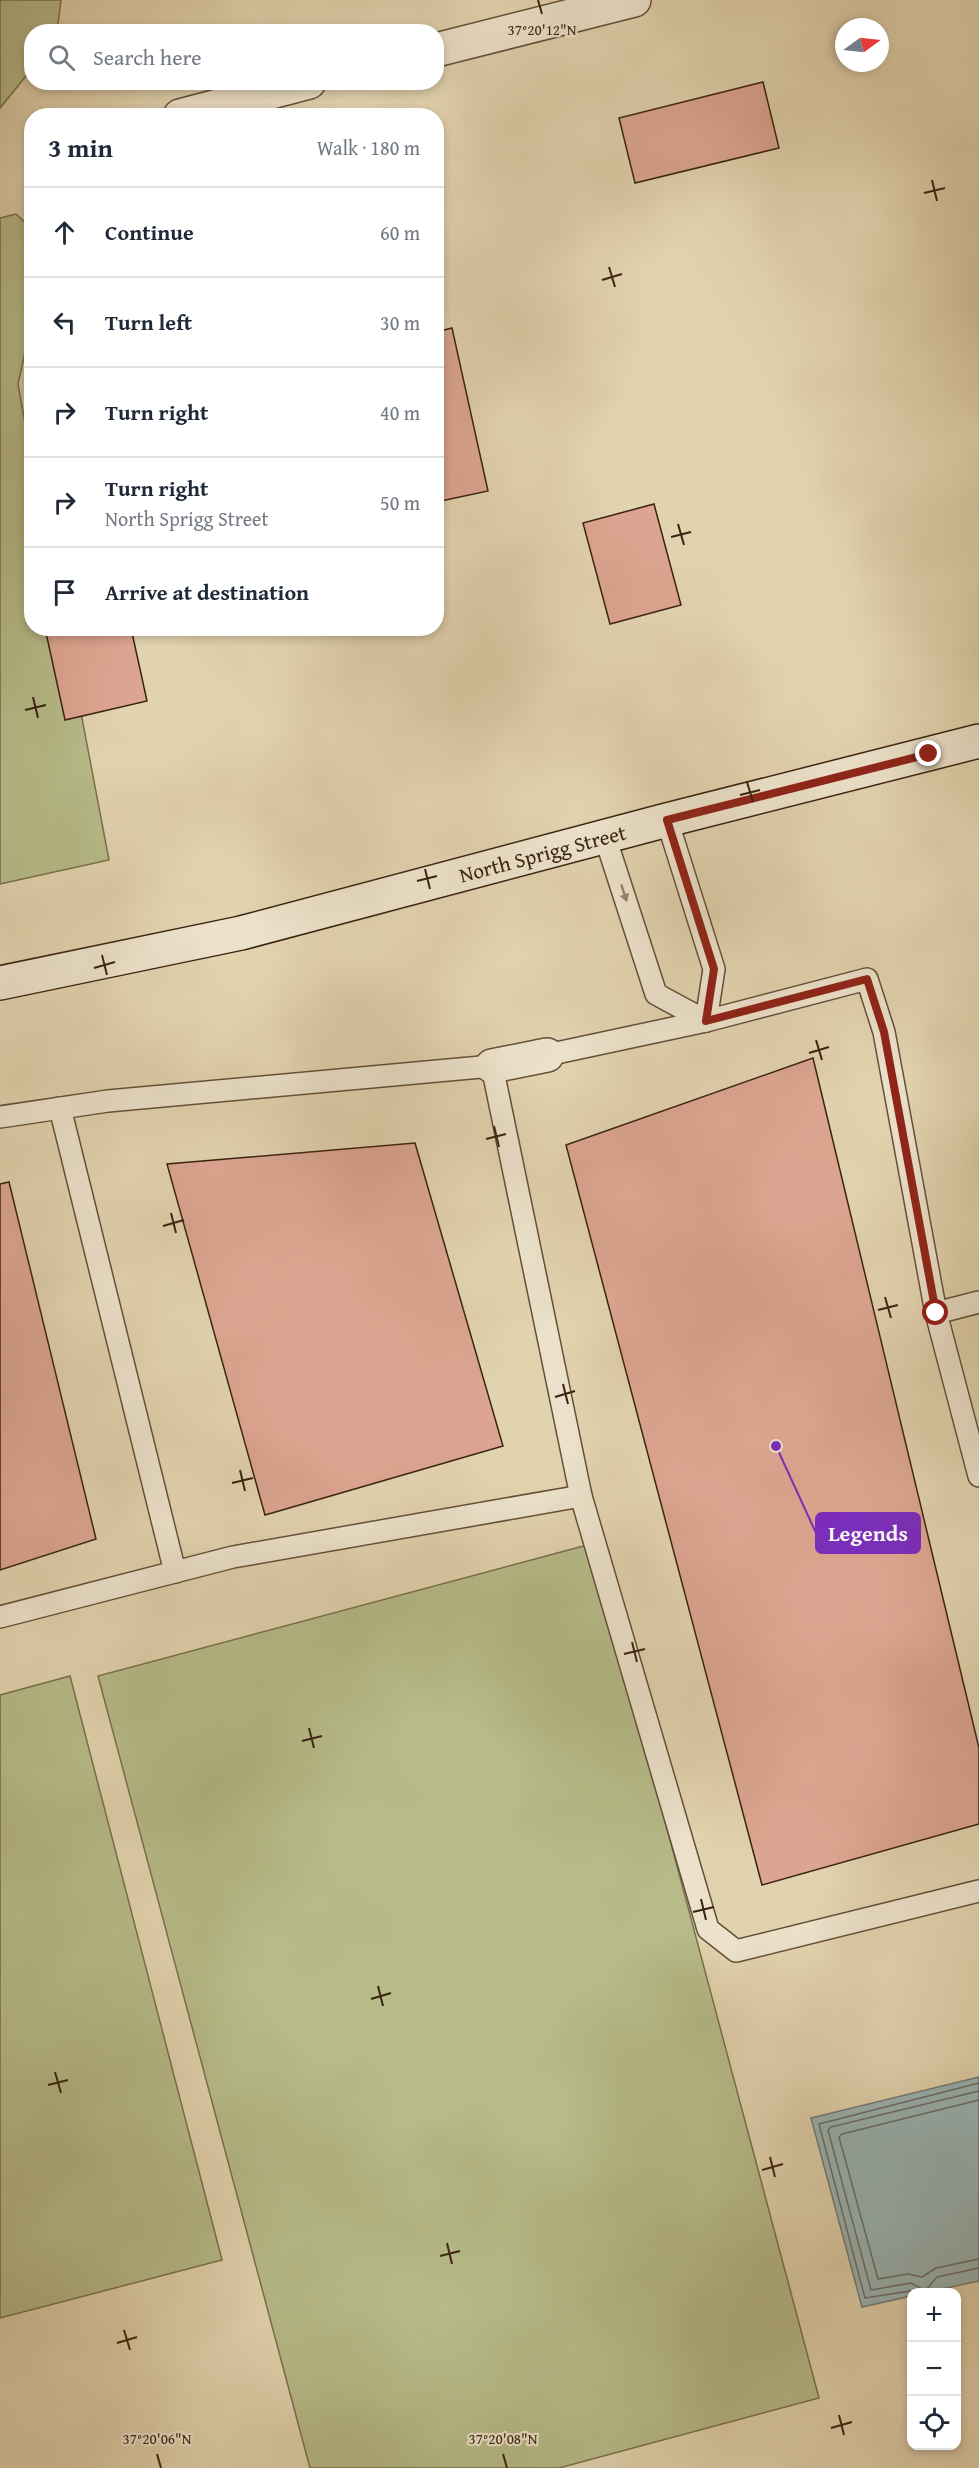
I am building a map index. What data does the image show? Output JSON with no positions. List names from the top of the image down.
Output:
{
  "streets": {
    "main road": ["North Sprigg Street"]
  },
  "places": ["Legends"],
  "north": "right",
  "page": {
    "search": "Search here",
    "heading": ["3 min", "Walk · 180 m"],
    "list": [
      ["Continue", "60 m"],
      ["Turn left", "30 m"],
      ["Turn right", "40 m"],
      ["Turn right", "North Sprigg Street", "50 m"],
      "Arrive at destination"
    ],
    "map_buttons": ["+", "−"]
  },
  "coordinates": ["37°20'12\"N", "37°20'06\"N", "37°20'08\"N"]
}
